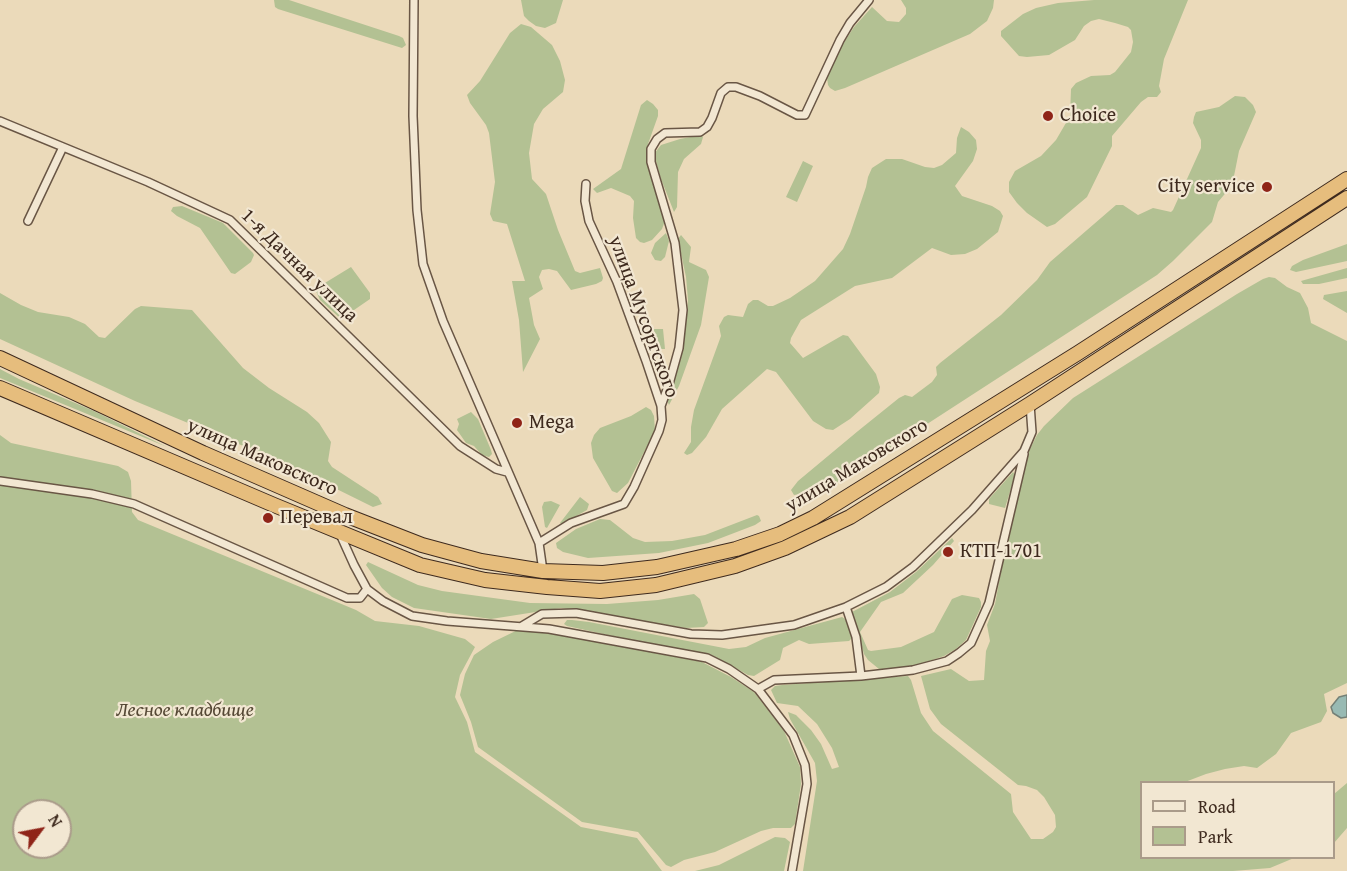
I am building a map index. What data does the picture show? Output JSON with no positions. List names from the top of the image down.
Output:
{
  "streets": {
    "highway": ["улица Маковского"],
    "street": ["1-я Дачная улица", "улица Мусоргского"]
  },
  "parks": ["Лесное кладбище"],
  "places": [
    "Choice",
    "City service",
    "Mega",
    "Перевал",
    "КТП-1701"
  ],
  "legend": ["Road", "Park"],
  "north": "top right"
}
